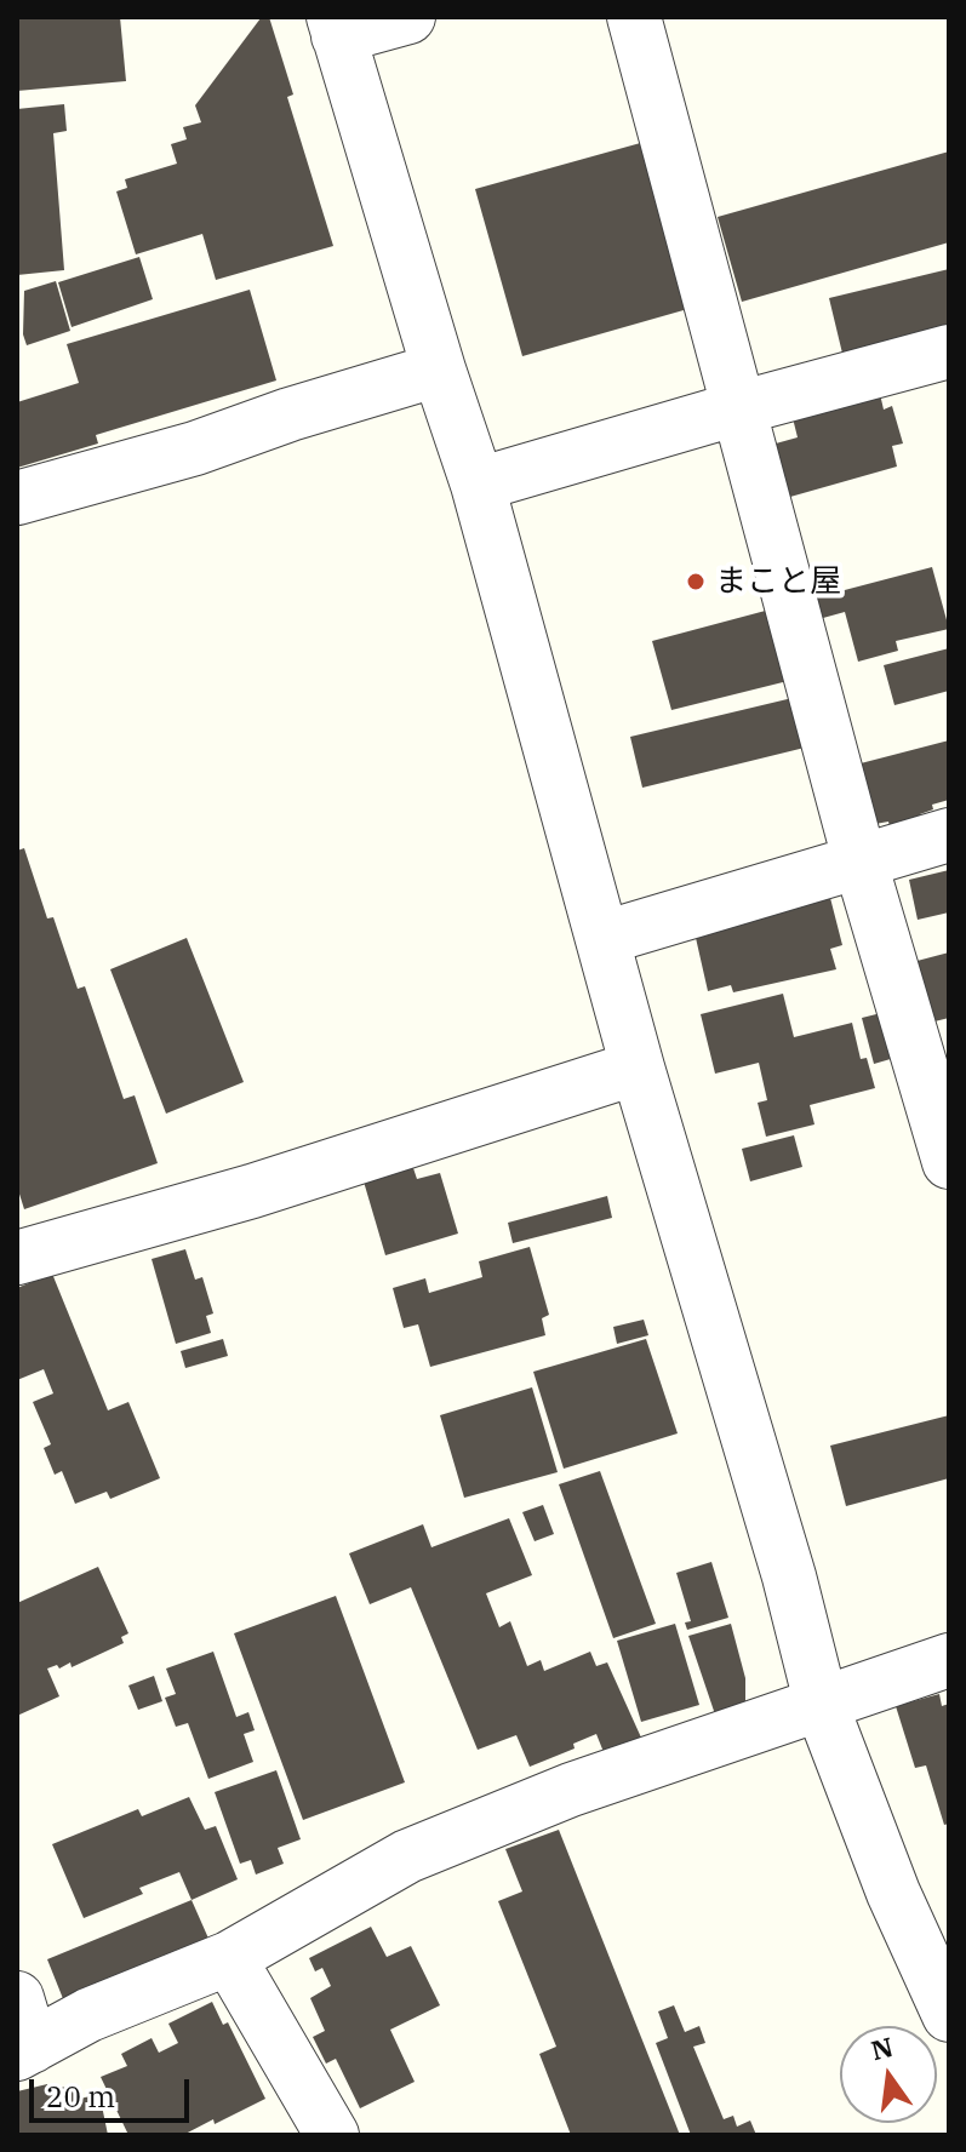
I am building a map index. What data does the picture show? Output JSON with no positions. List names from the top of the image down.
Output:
{
  "places": ["まこと屋"],
  "scale_bar": "20 m",
  "north": "top"
}
